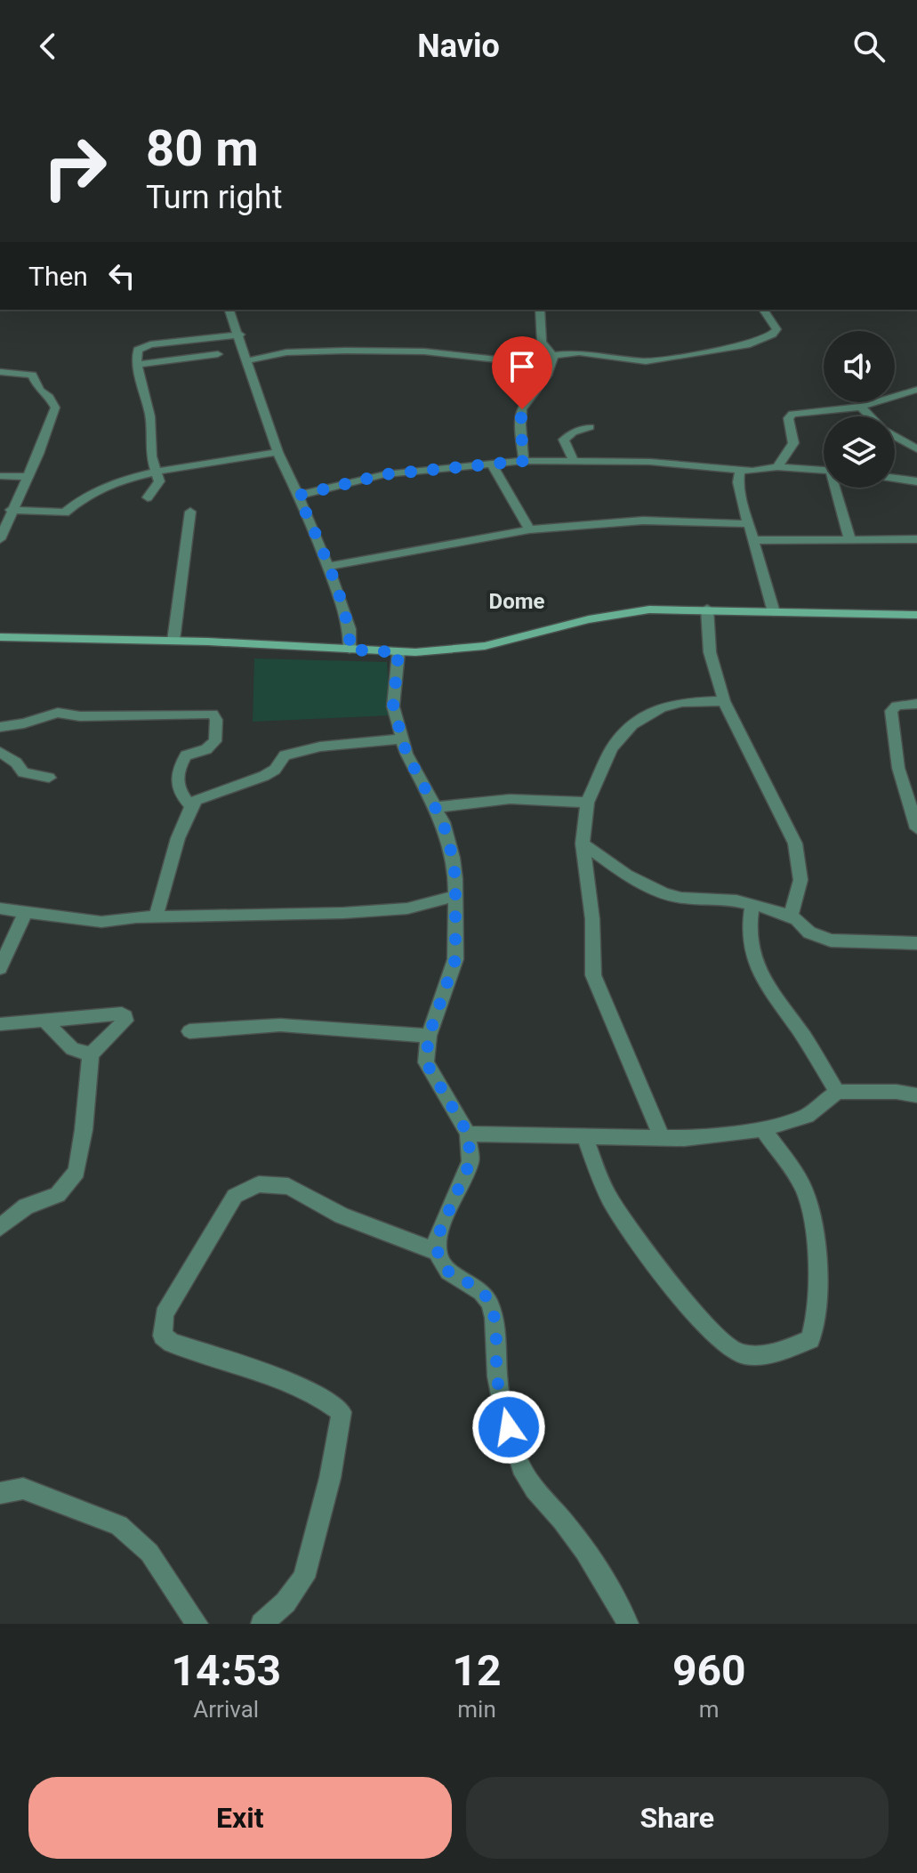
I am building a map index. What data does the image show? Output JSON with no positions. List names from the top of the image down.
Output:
{
  "districts": ["Dome"],
  "page": {
    "header": "Navio",
    "turn": ["80 m", "Turn right"],
    "then": "Then",
    "eta": [
      "14:53",
      "Arrival",
      "12",
      "min",
      "960",
      "m"
    ],
    "buttons": ["Exit", "Share"]
  }
}
